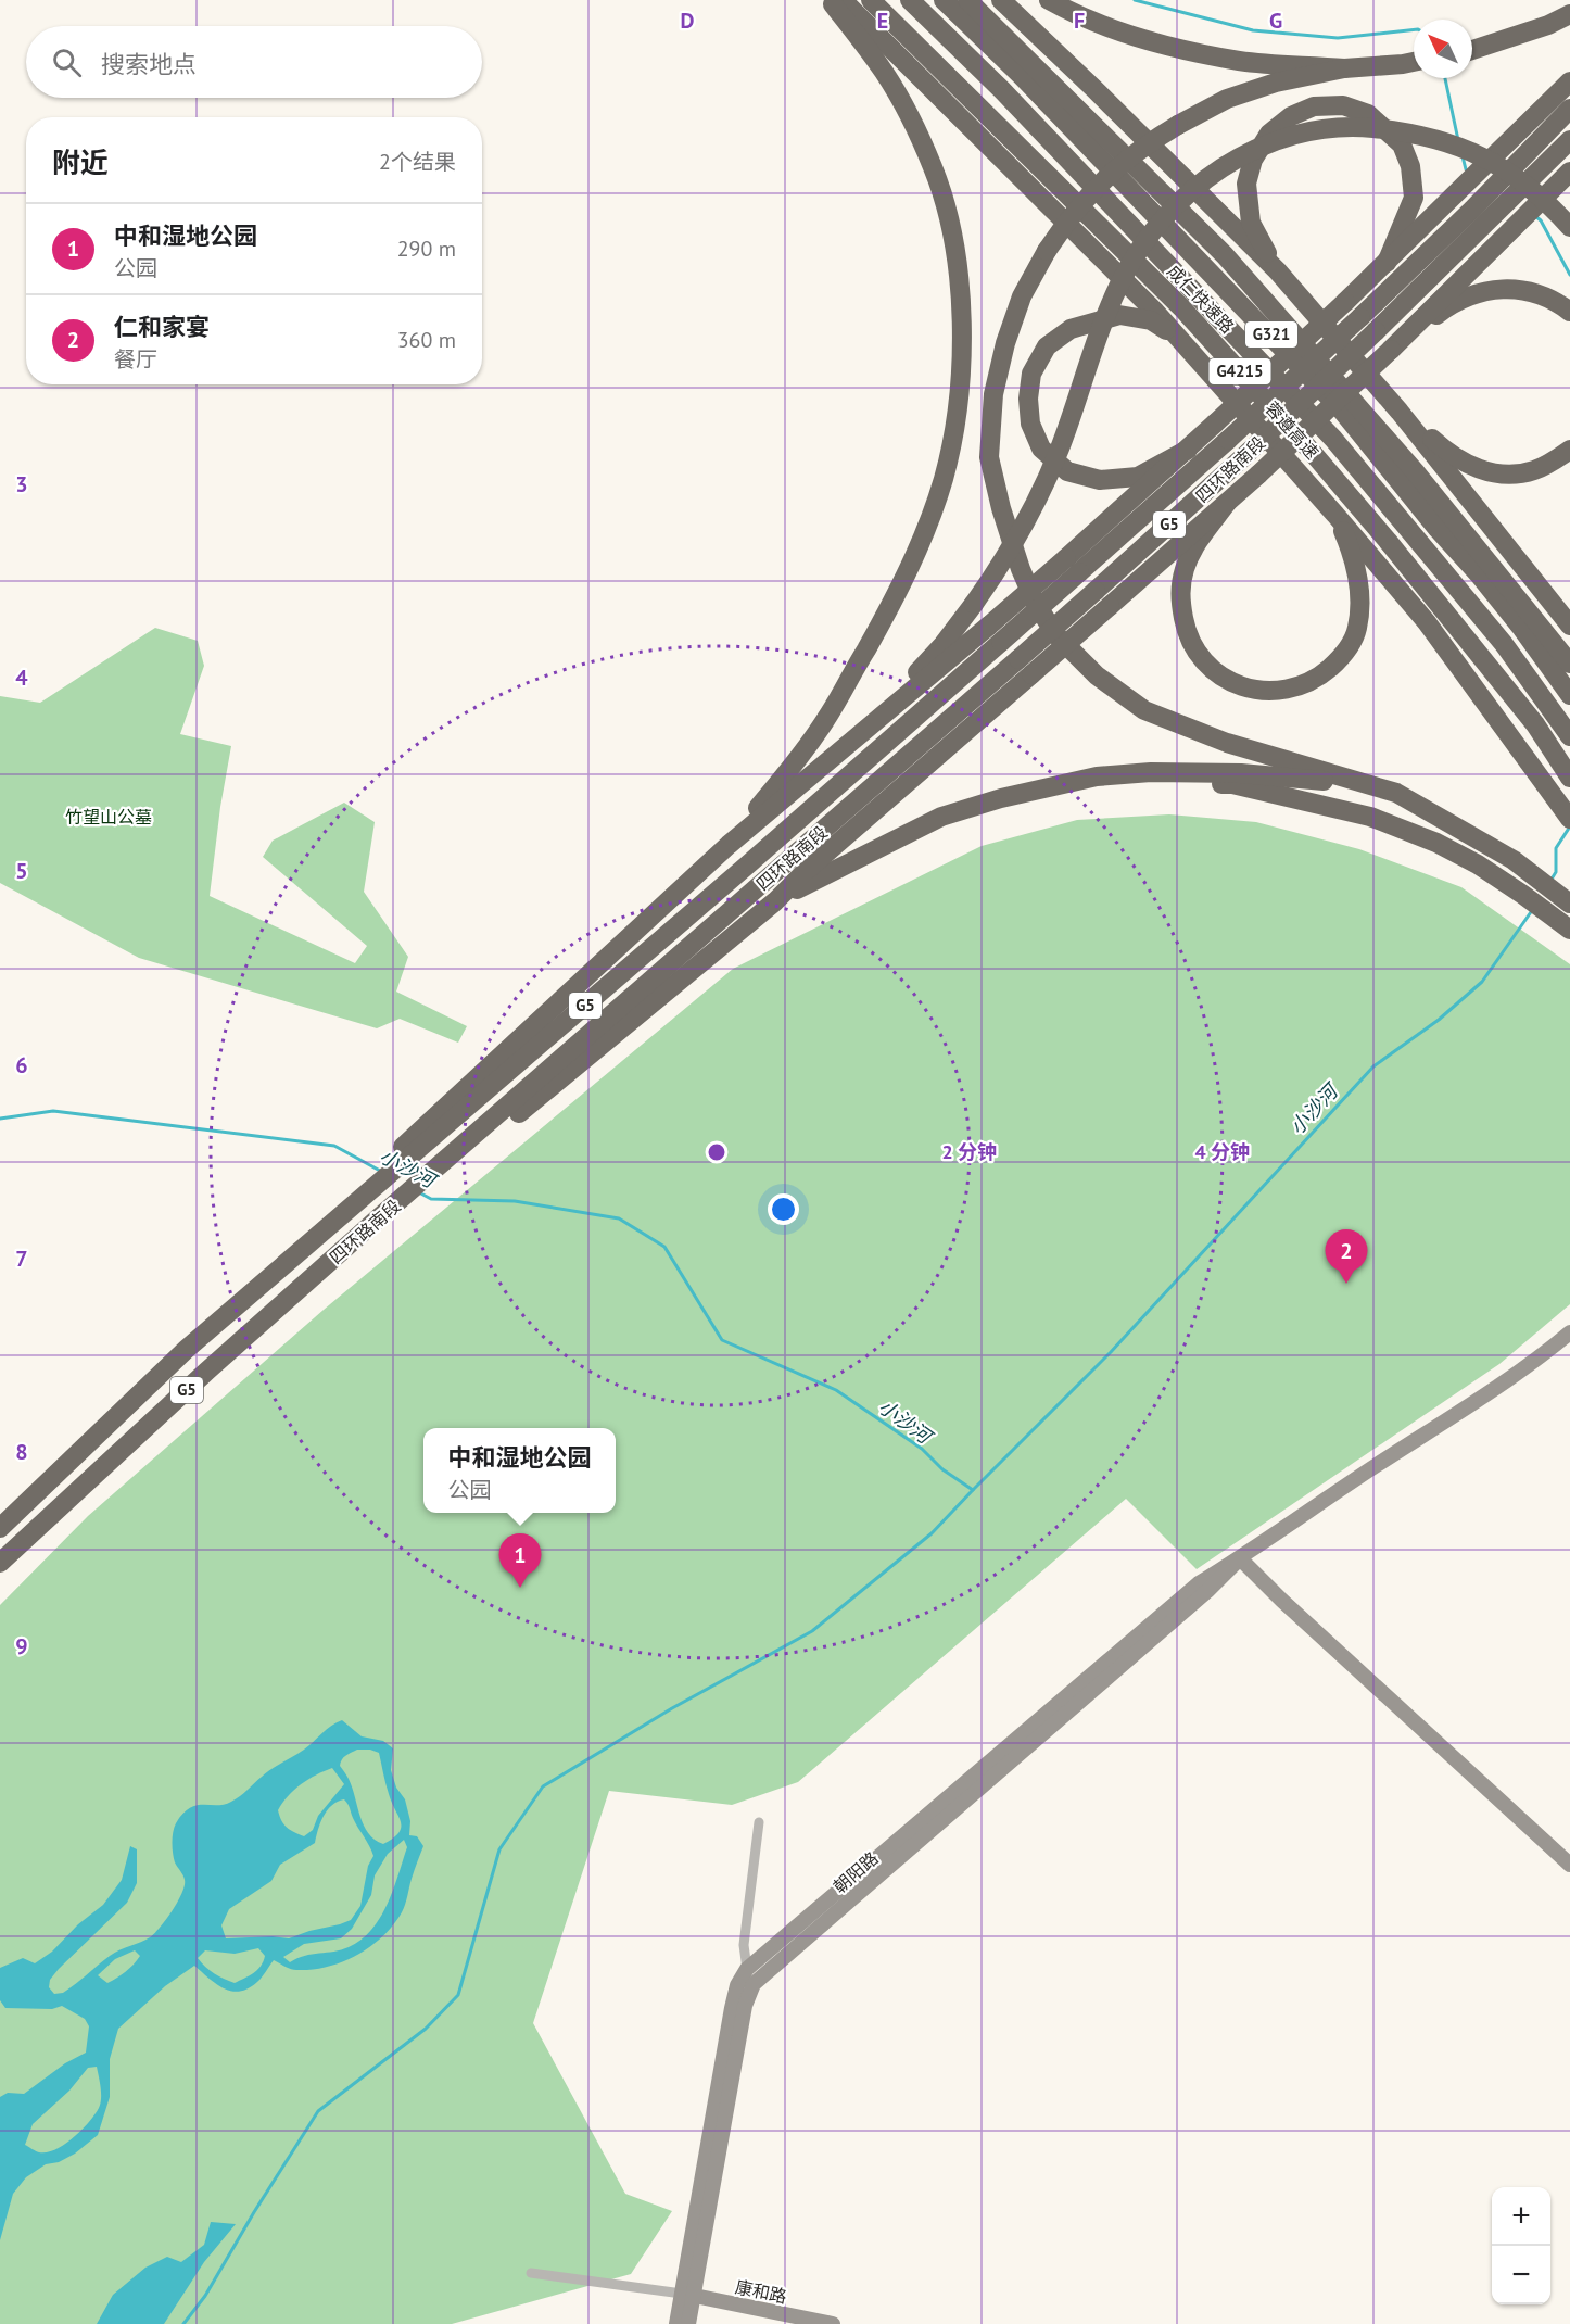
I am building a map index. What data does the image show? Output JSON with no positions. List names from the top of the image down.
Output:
{
  "streets": {
    "highway": [
      "成仁快速路",
      "G321",
      "G4215",
      "蓉遵高速",
      "四环路南段",
      "G5"
    ],
    "main road": ["朝阳路", "康和路"]
  },
  "crossings": [
    ["四环路南段", "G5"],
    ["朝阳路", "康和路"]
  ],
  "water": ["小沙河"],
  "parks": ["竹望山公墓"],
  "north": "top left",
  "page": {
    "search": "搜索地点",
    "heading": ["附近", "2个结果"],
    "list": [
      {
        "mark": "1",
        "name": "中和湿地公园",
        "note": "公园",
        "value": "290 m"
      },
      {
        "mark": "2",
        "name": "仁和家宴",
        "note": "餐厅",
        "value": "360 m"
      }
    ],
    "pins": ["2", "1"],
    "popup": ["中和湿地公园", "公园"],
    "map_buttons": ["+", "−"]
  },
  "grid": {
    "columns": [
      "D",
      "E",
      "F",
      "G"
    ],
    "rows": [
      "3",
      "4",
      "5",
      "6",
      "7",
      "8",
      "9"
    ]
  },
  "rings": ["2 分钟", "4 分钟"]
}
